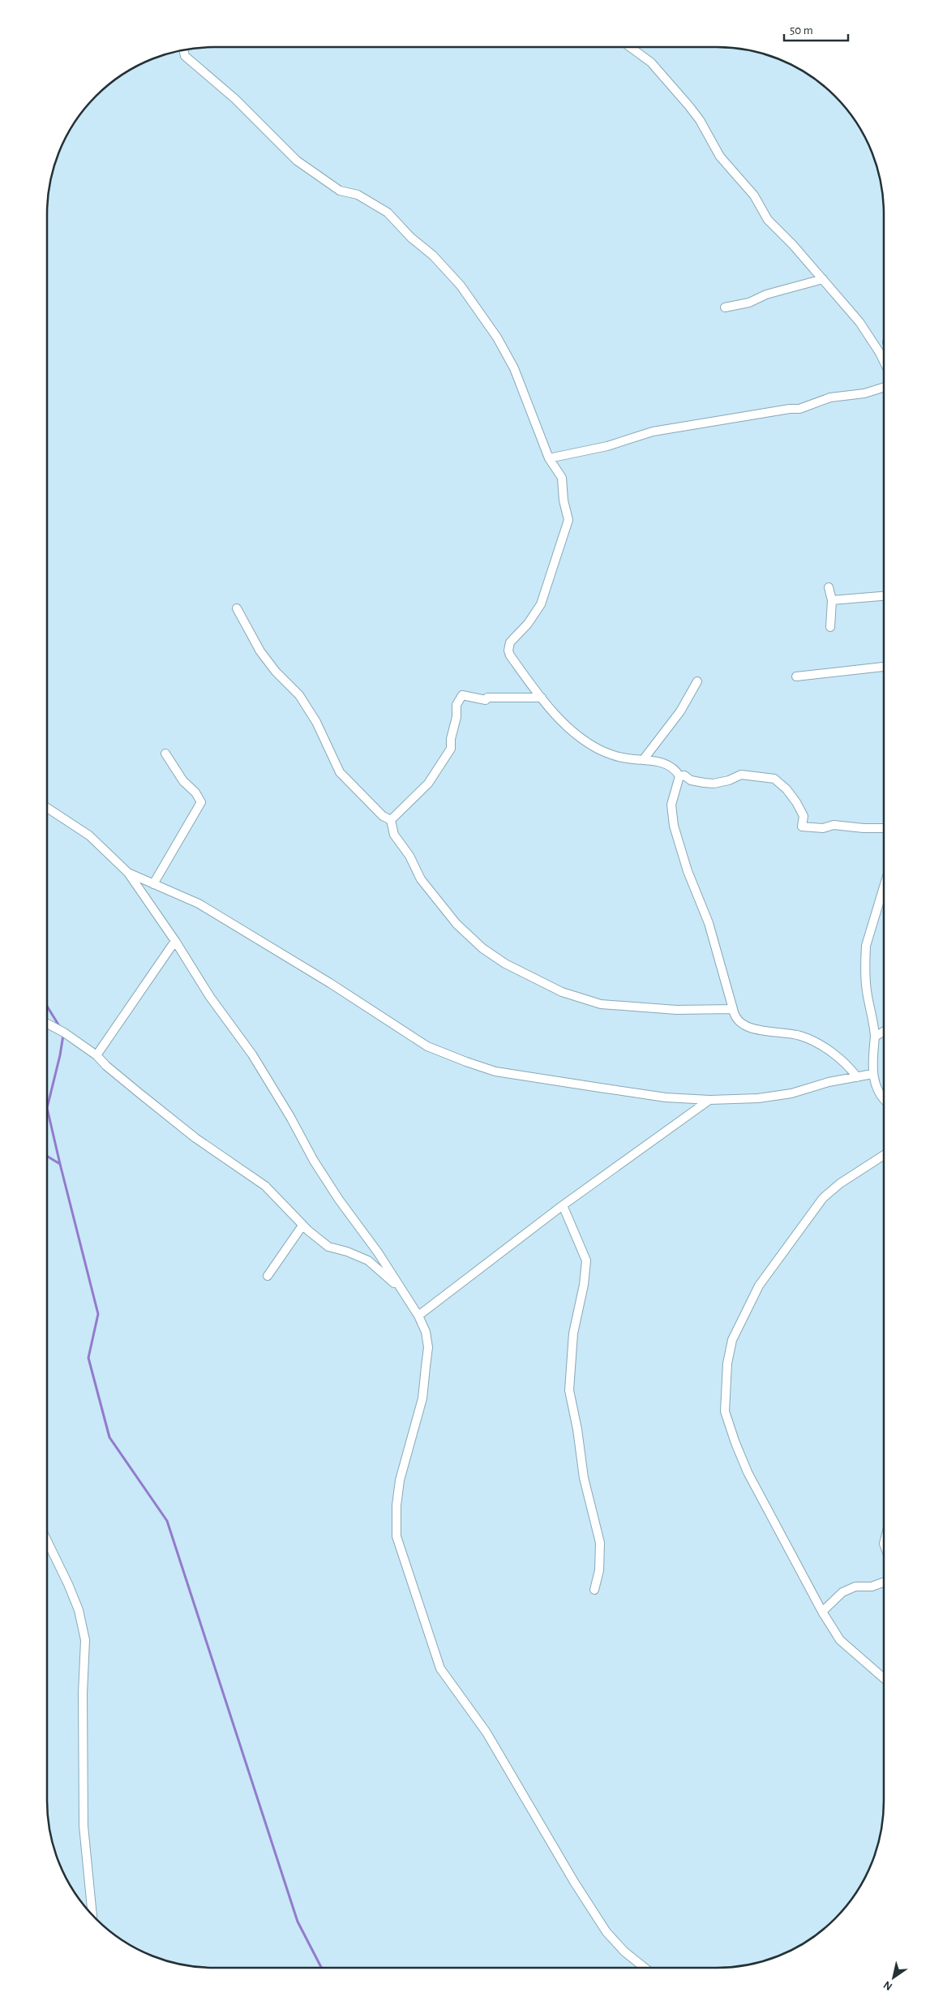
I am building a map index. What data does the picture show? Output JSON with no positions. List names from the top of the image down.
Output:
{
  "scale_bar": "50 m",
  "north": "bottom left"
}
